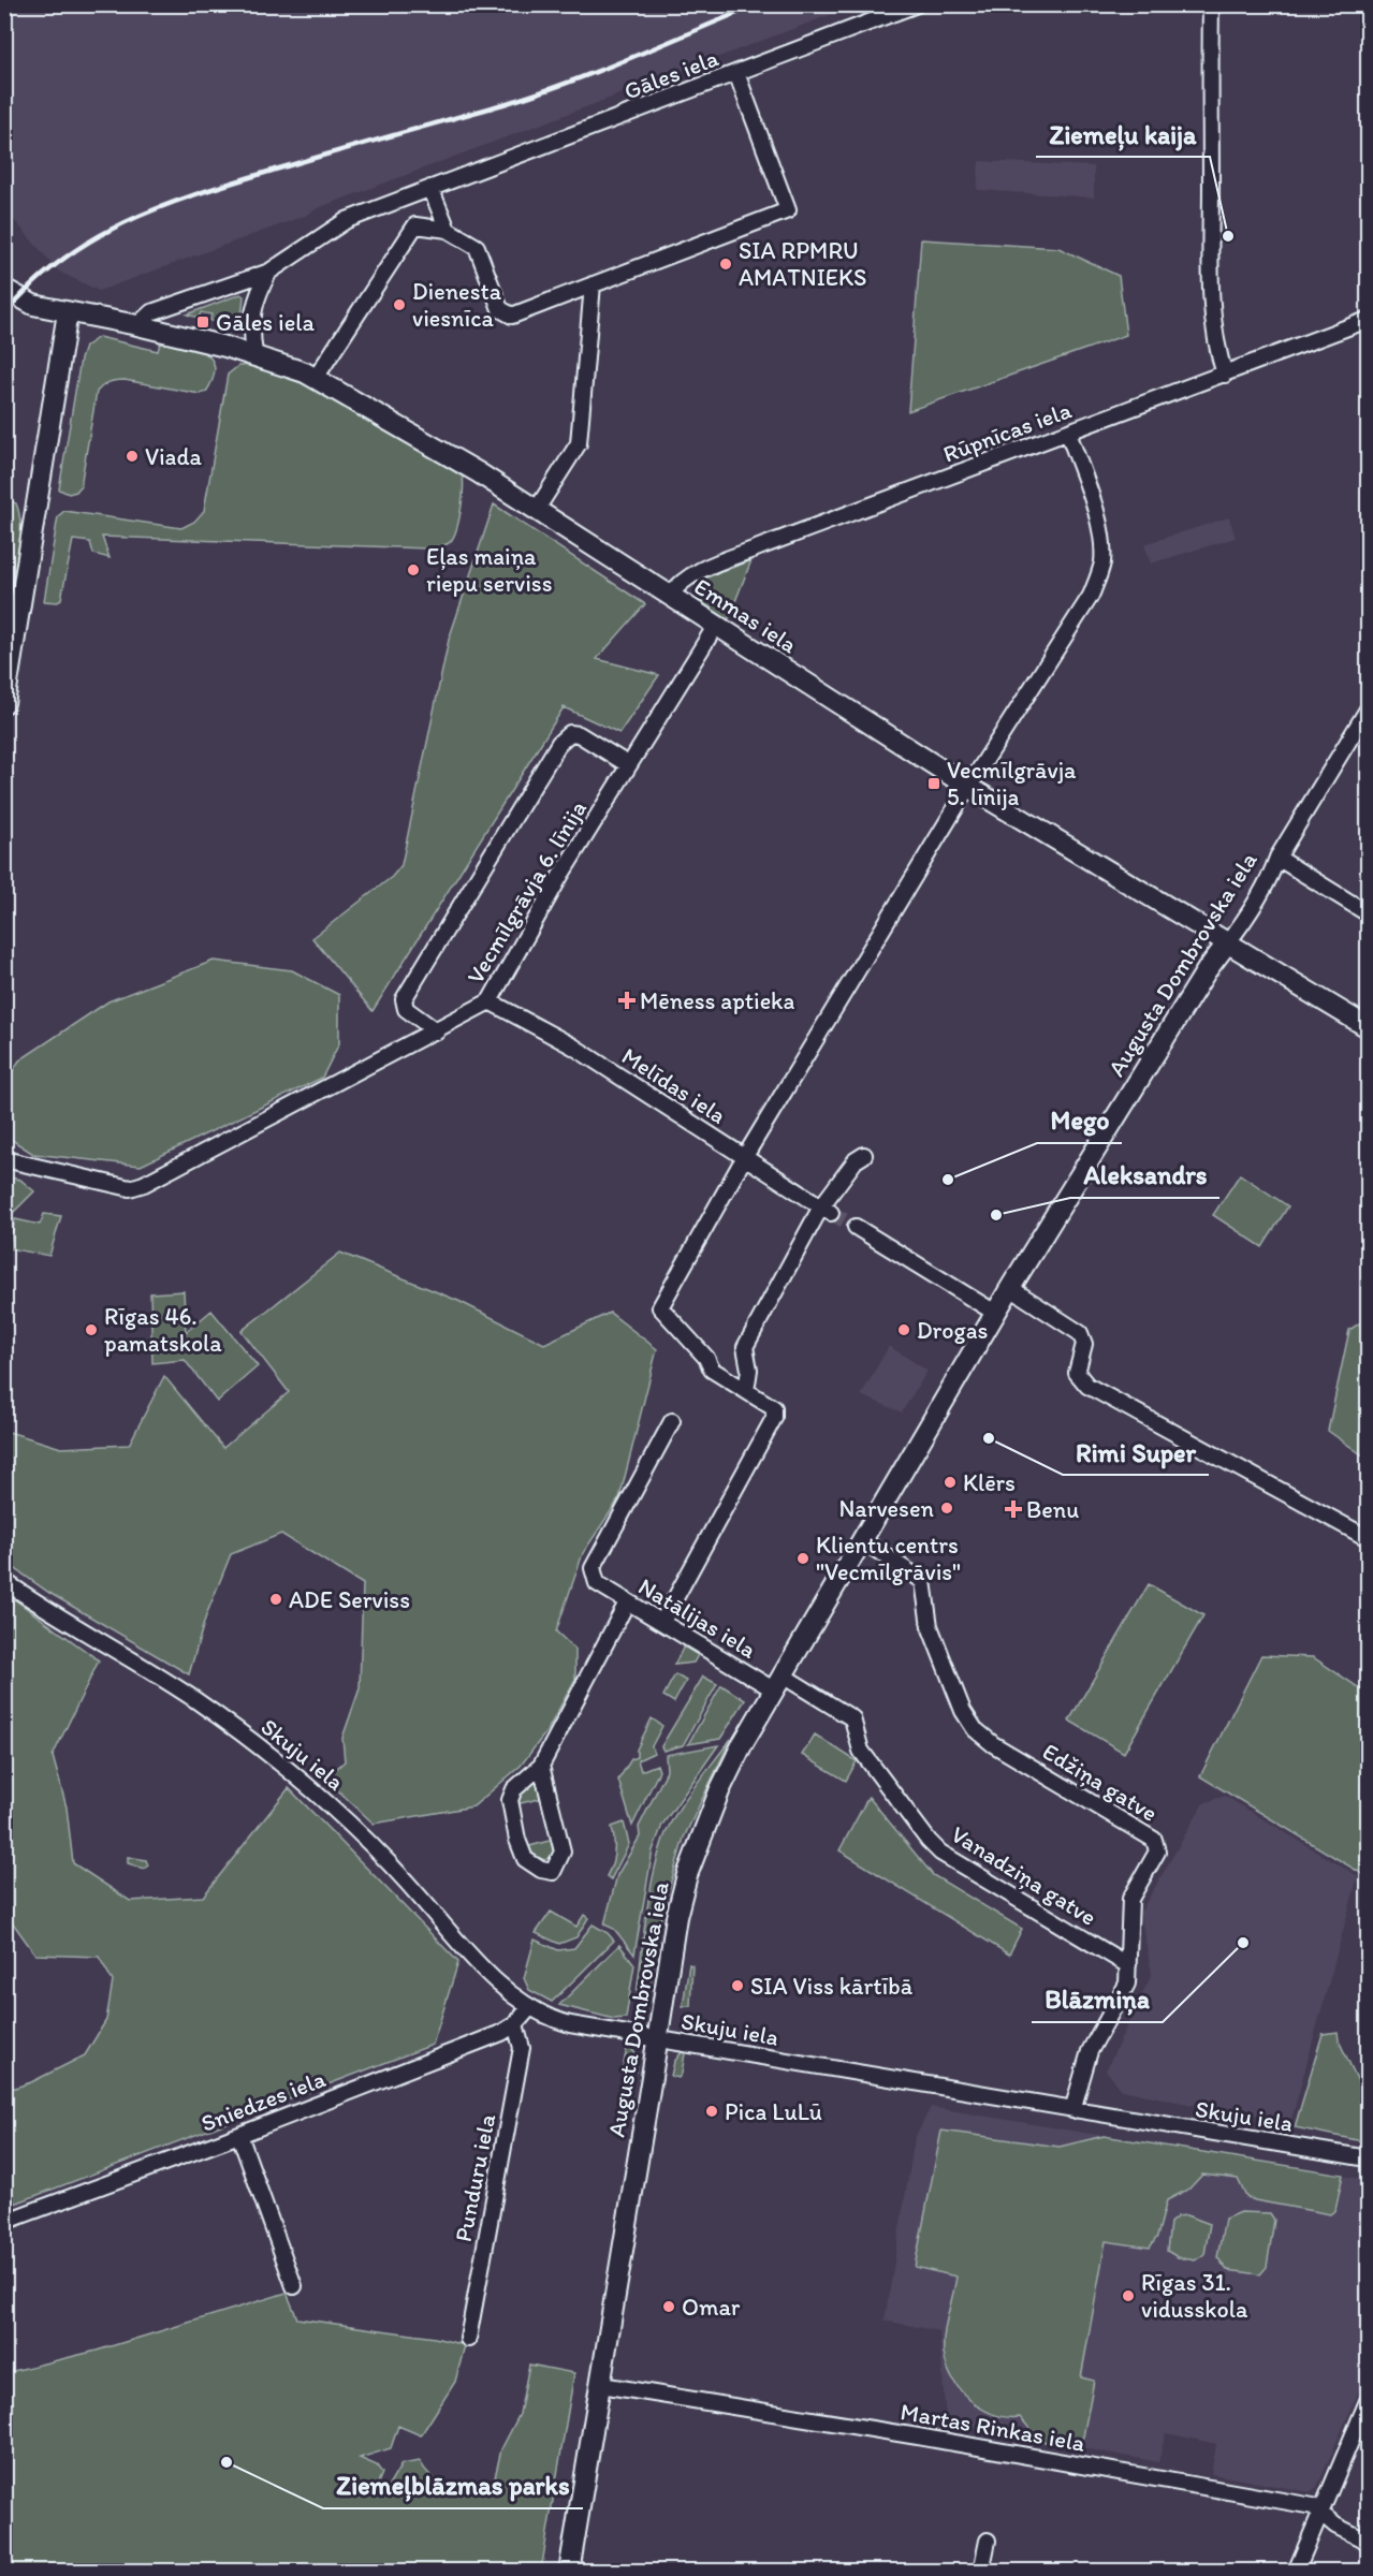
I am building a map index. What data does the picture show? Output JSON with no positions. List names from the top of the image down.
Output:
{
  "streets": {
    "main road": ["Emmas iela", "Augusta Dombrovska iela"],
    "street": [
      "Gāles iela",
      "Rūpnīcas iela",
      "Vecmīlgrāvja 6. līnija",
      "Melīdas iela",
      "Natālijas iela",
      "Skuju iela",
      "Edžiņa gatve",
      "Vanadziņa gatve",
      "Sniedzes iela",
      "Punduru iela",
      "Martas Rinkas iela"
    ]
  },
  "crossings": [
    ["Gāles iela", "Emmas iela"],
    ["Rūpnīcas iela", "Emmas iela"],
    ["Emmas iela", "Vecmīlgrāvja 6. līnija"],
    ["Emmas iela", "Augusta Dombrovska iela"],
    ["Vecmīlgrāvja 6. līnija", "Melīdas iela"],
    ["Augusta Dombrovska iela", "Natālijas iela"],
    ["Augusta Dombrovska iela", "Skuju iela"],
    ["Augusta Dombrovska iela", "Edžiņa gatve"],
    ["Augusta Dombrovska iela", "Vanadziņa gatve"],
    ["Augusta Dombrovska iela", "Martas Rinkas iela"],
    ["Natālijas iela", "Vanadziņa gatve"],
    ["Skuju iela", "Edžiņa gatve"],
    ["Skuju iela", "Sniedzes iela"],
    ["Edžiņa gatve", "Vanadziņa gatve"],
    ["Sniedzes iela", "Punduru iela"]
  ],
  "places": {
    "other": [
      "Ziemeļu kaija",
      "SIA RPMRU AMATNIEKS",
      "Dienesta viesnīca",
      "Viada",
      "Eļas maiņa riepu serviss",
      "Mego",
      "Aleksandrs",
      "Rīgas 46. pamatskola",
      "Drogas",
      "Rimi Super",
      "Klērs",
      "Narvesen",
      "Klientu centrs \"Vecmīlgrāvis\"",
      "ADE Serviss",
      "Blāzmiņa",
      "SIA Viss kārtībā",
      "Pica LuLū",
      "Rīgas 31. vidusskola",
      "Omar",
      "Ziemeļblāzmas parks"
    ],
    "transit": ["Gāles iela", "Vecmīlgrāvja 5. līnija"],
    "health": ["Mēness aptieka", "Benu"]
  }
}
